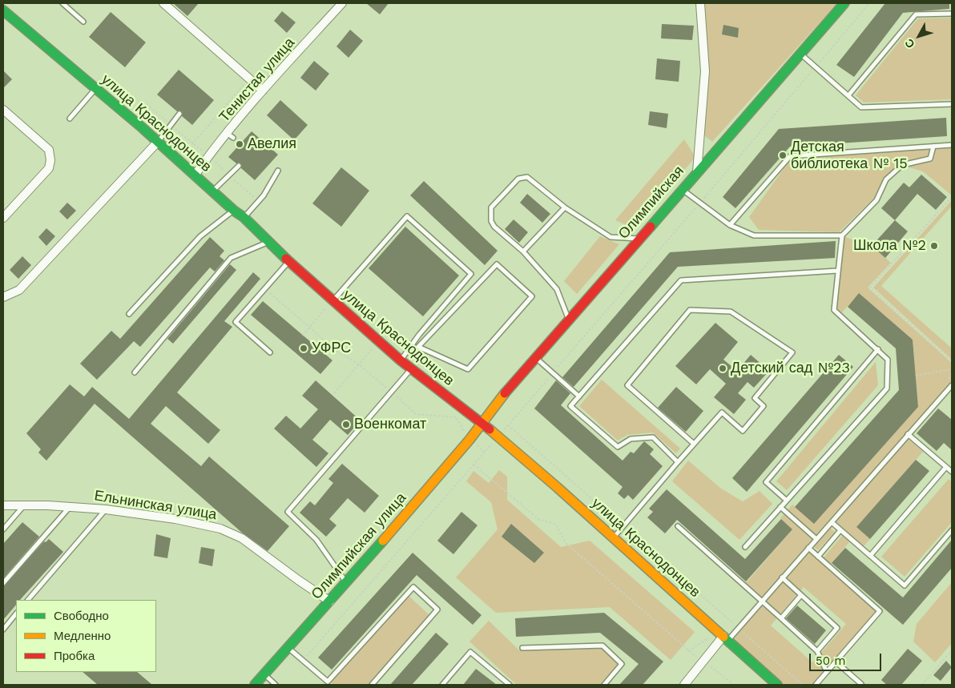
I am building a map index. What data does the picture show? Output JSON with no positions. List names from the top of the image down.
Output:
{
  "streets": {
    "street": [
      "Тенистая улица",
      "улица Краснодонцев",
      "Олимпийская",
      "Ельнинская улица",
      "Олимпийская улица"
    ]
  },
  "crossings": [
    ["Тенистая улица", "улица Краснодонцев"],
    ["улица Краснодонцев", "Олимпийская"],
    ["улица Краснодонцев", "Олимпийская улица"],
    ["Олимпийская", "Олимпийская улица"],
    ["Ельнинская улица", "Олимпийская улица"]
  ],
  "places": [
    "Авелия",
    "Детская библиотека № 15",
    "Школа №2",
    "УФРС",
    "Детский сад №23",
    "Военкомат"
  ],
  "legend": ["Свободно", "Медленно", "Пробка"],
  "scale_bar": "50 m",
  "north": "bottom left"
}
